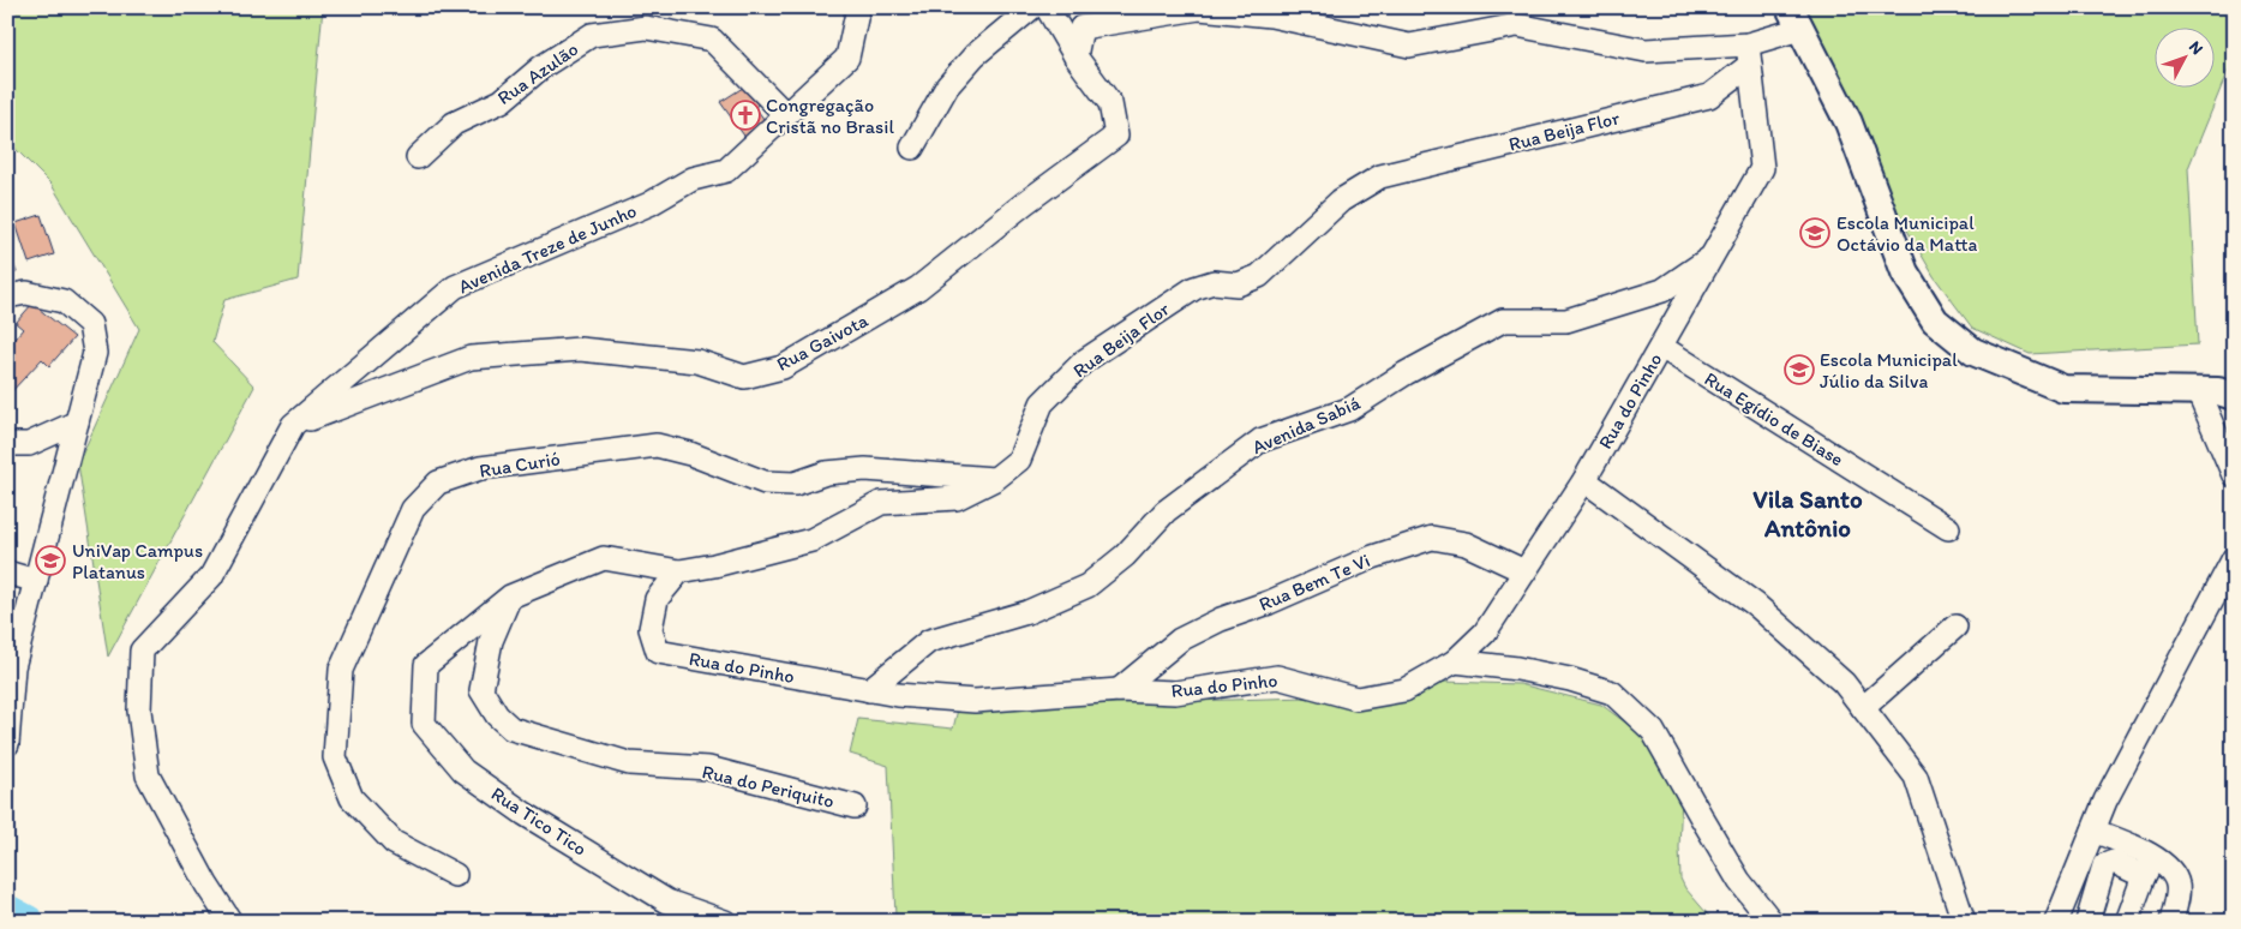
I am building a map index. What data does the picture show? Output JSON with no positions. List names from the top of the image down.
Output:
{
  "streets": {
    "street": [
      "Rua Azulão",
      "Rua Beija Flor",
      "Avenida Treze de Junho",
      "Rua Gaivota",
      "Rua do Pinho",
      "Rua Egídio de Biase",
      "Avenida Sabiá",
      "Rua Curió",
      "Rua Bem Te Vi",
      "Rua do Periquito",
      "Rua Tico Tico"
    ]
  },
  "crossings": [
    ["Rua Azulão", "Avenida Treze de Junho"],
    ["Rua Beija Flor", "Rua do Pinho"],
    ["Rua Beija Flor", "Rua Curió"],
    ["Rua Beija Flor", "Rua do Periquito"],
    ["Rua Beija Flor", "Rua Tico Tico"],
    ["Avenida Treze de Junho", "Rua Gaivota"],
    ["Rua do Pinho", "Rua Egídio de Biase"],
    ["Rua do Pinho", "Avenida Sabiá"],
    ["Rua do Pinho", "Rua Bem Te Vi"]
  ],
  "districts": ["Vila Santo Antônio"],
  "places": {
    "church": ["Congregação Cristã no Brasil"],
    "school or university": ["Escola Municipal Octávio da Matta", "Escola Municipal Júlio da Silva", "UniVap Campus Platanus"]
  },
  "north": "top right"
}
